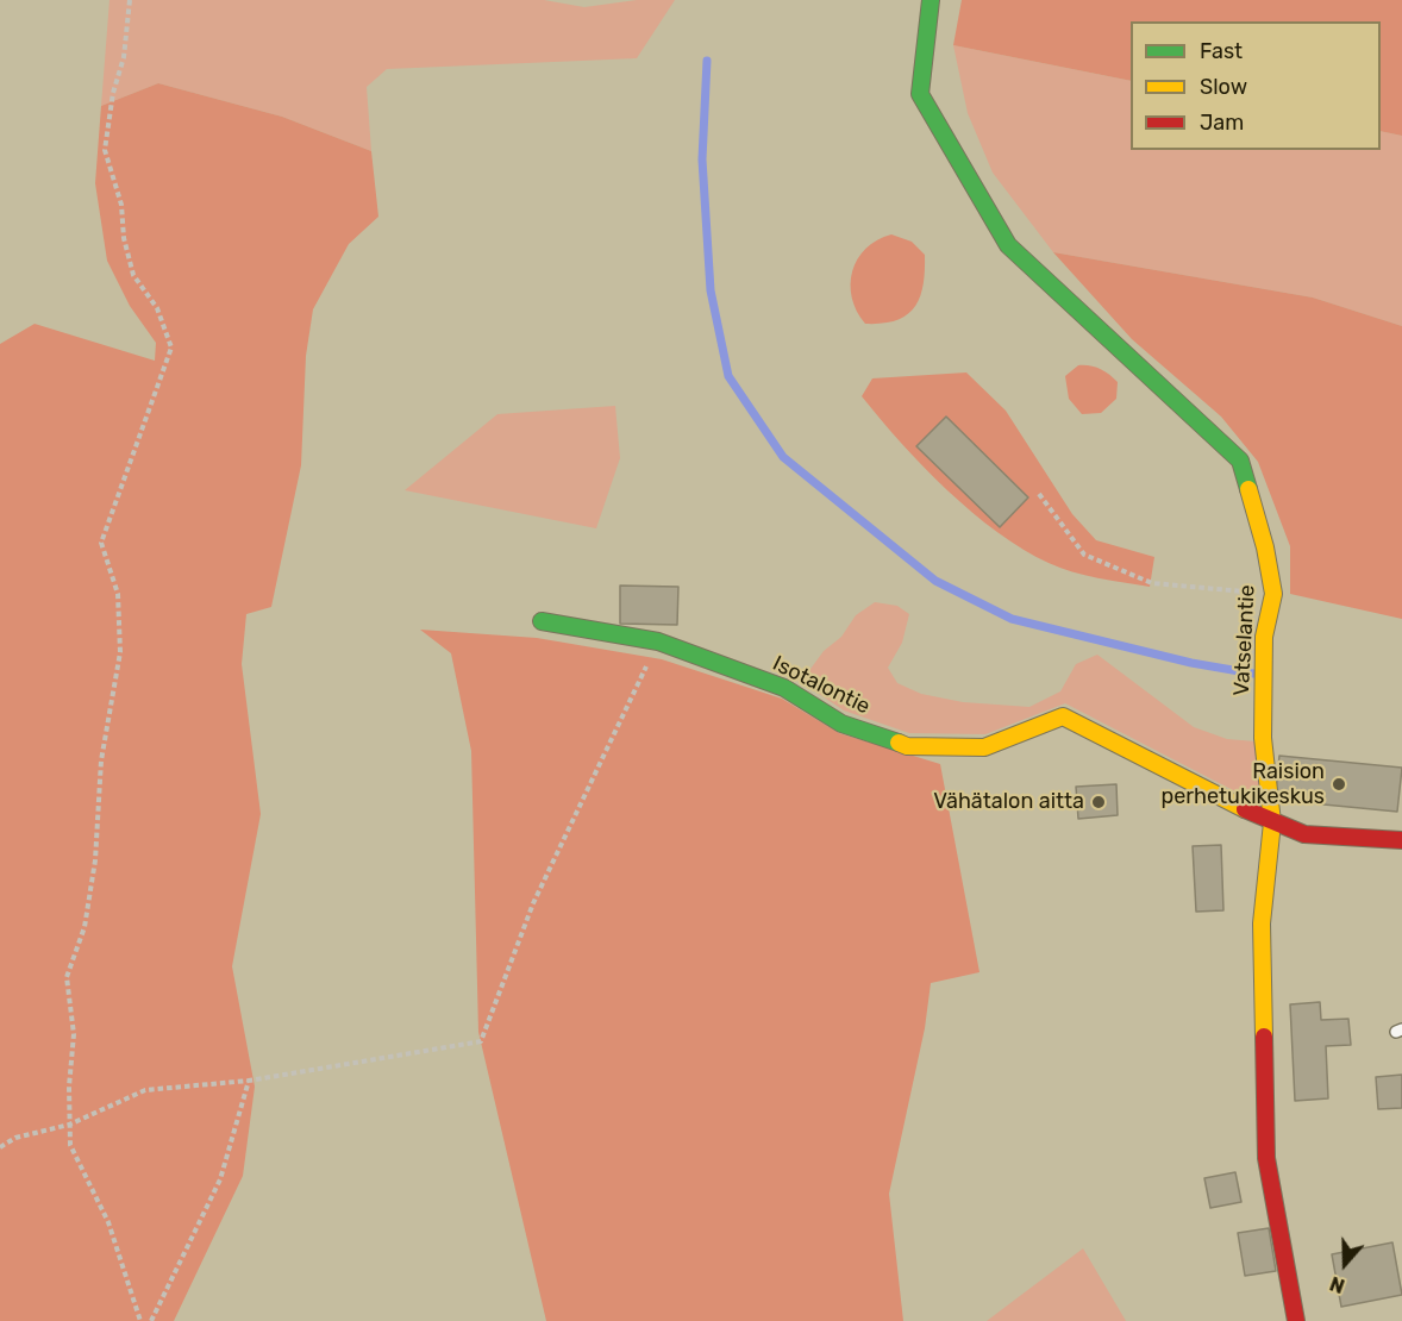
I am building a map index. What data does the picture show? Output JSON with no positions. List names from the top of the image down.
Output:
{
  "streets": {
    "street": ["Vatselantie", "Isotalontie"]
  },
  "crossings": [
    ["Vatselantie", "Isotalontie"]
  ],
  "places": ["Raision perhetukikeskus", "Vähätalon aitta"],
  "legend": ["Fast", "Slow", "Jam"],
  "north": "bottom"
}
